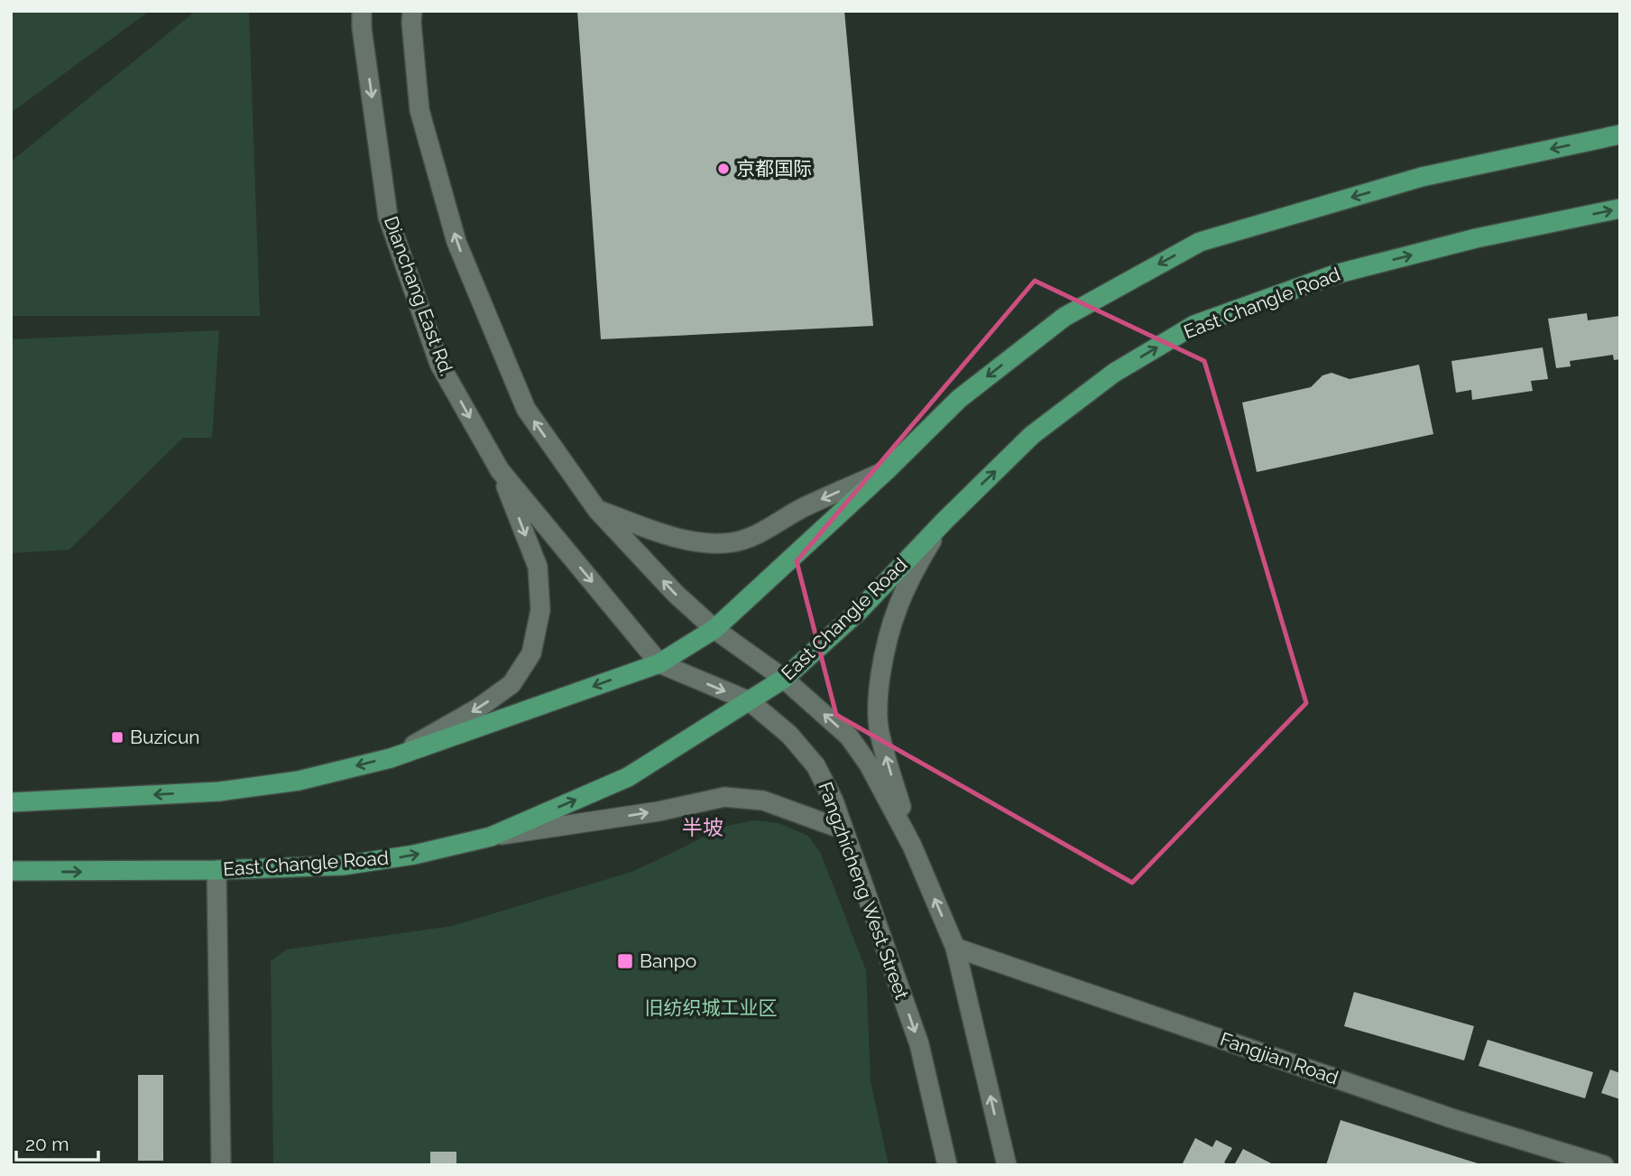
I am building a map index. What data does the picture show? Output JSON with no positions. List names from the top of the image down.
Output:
{
  "streets": {
    "main road": [
      "Dianchang East Rd.",
      "East Changle Road",
      "Fangzhicheng West Street",
      "Fangjian Road"
    ]
  },
  "crossings": [
    ["Dianchang East Rd.", "Fangzhicheng West Street"],
    ["East Changle Road", "Fangzhicheng West Street"]
  ],
  "districts": ["半坡"],
  "parks": ["旧纺织城工业区"],
  "places": {
    "other": ["京都国际"],
    "transit": ["Buzicun", "Banpo"]
  },
  "scale_bar": "20 m"
}
